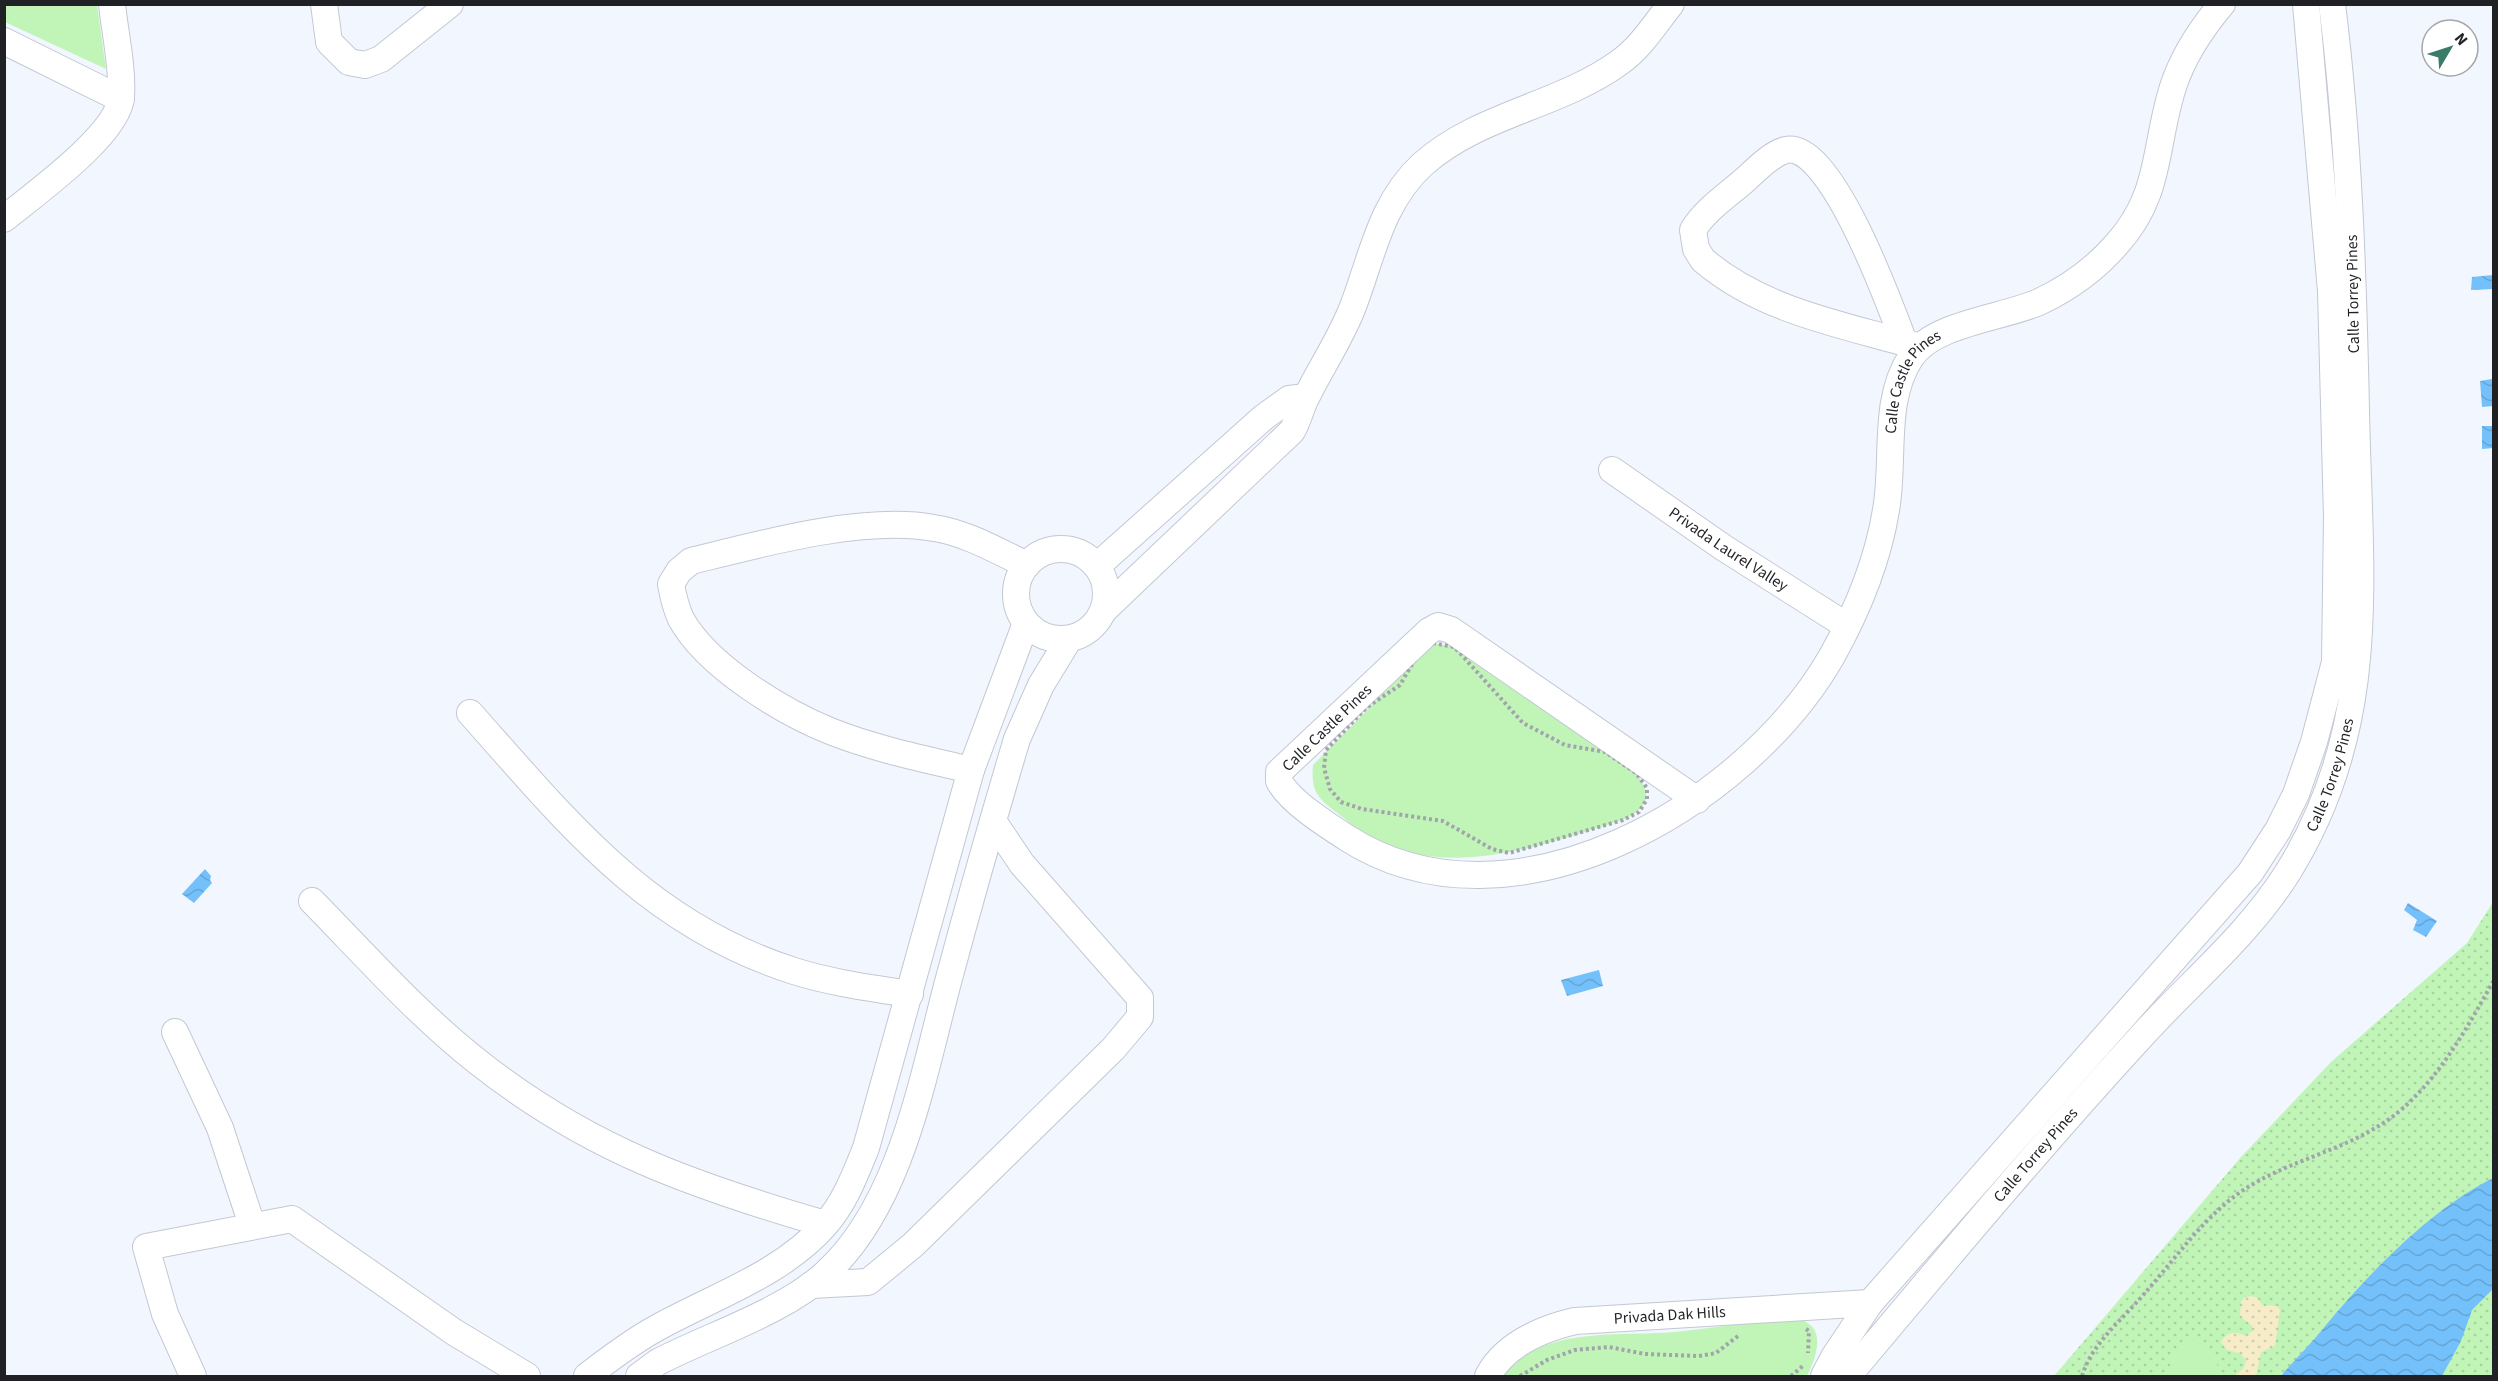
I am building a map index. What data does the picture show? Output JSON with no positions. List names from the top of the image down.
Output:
{
  "streets": {
    "street": [
      "Calle Torrey Pines",
      "Calle Castle Pines",
      "Privada Laurel Valley",
      "Privada Dak Hills"
    ]
  },
  "crossings": [
    ["Calle Torrey Pines", "Privada Dak Hills"],
    ["Calle Castle Pines", "Privada Laurel Valley"]
  ],
  "north": "top right"
}
